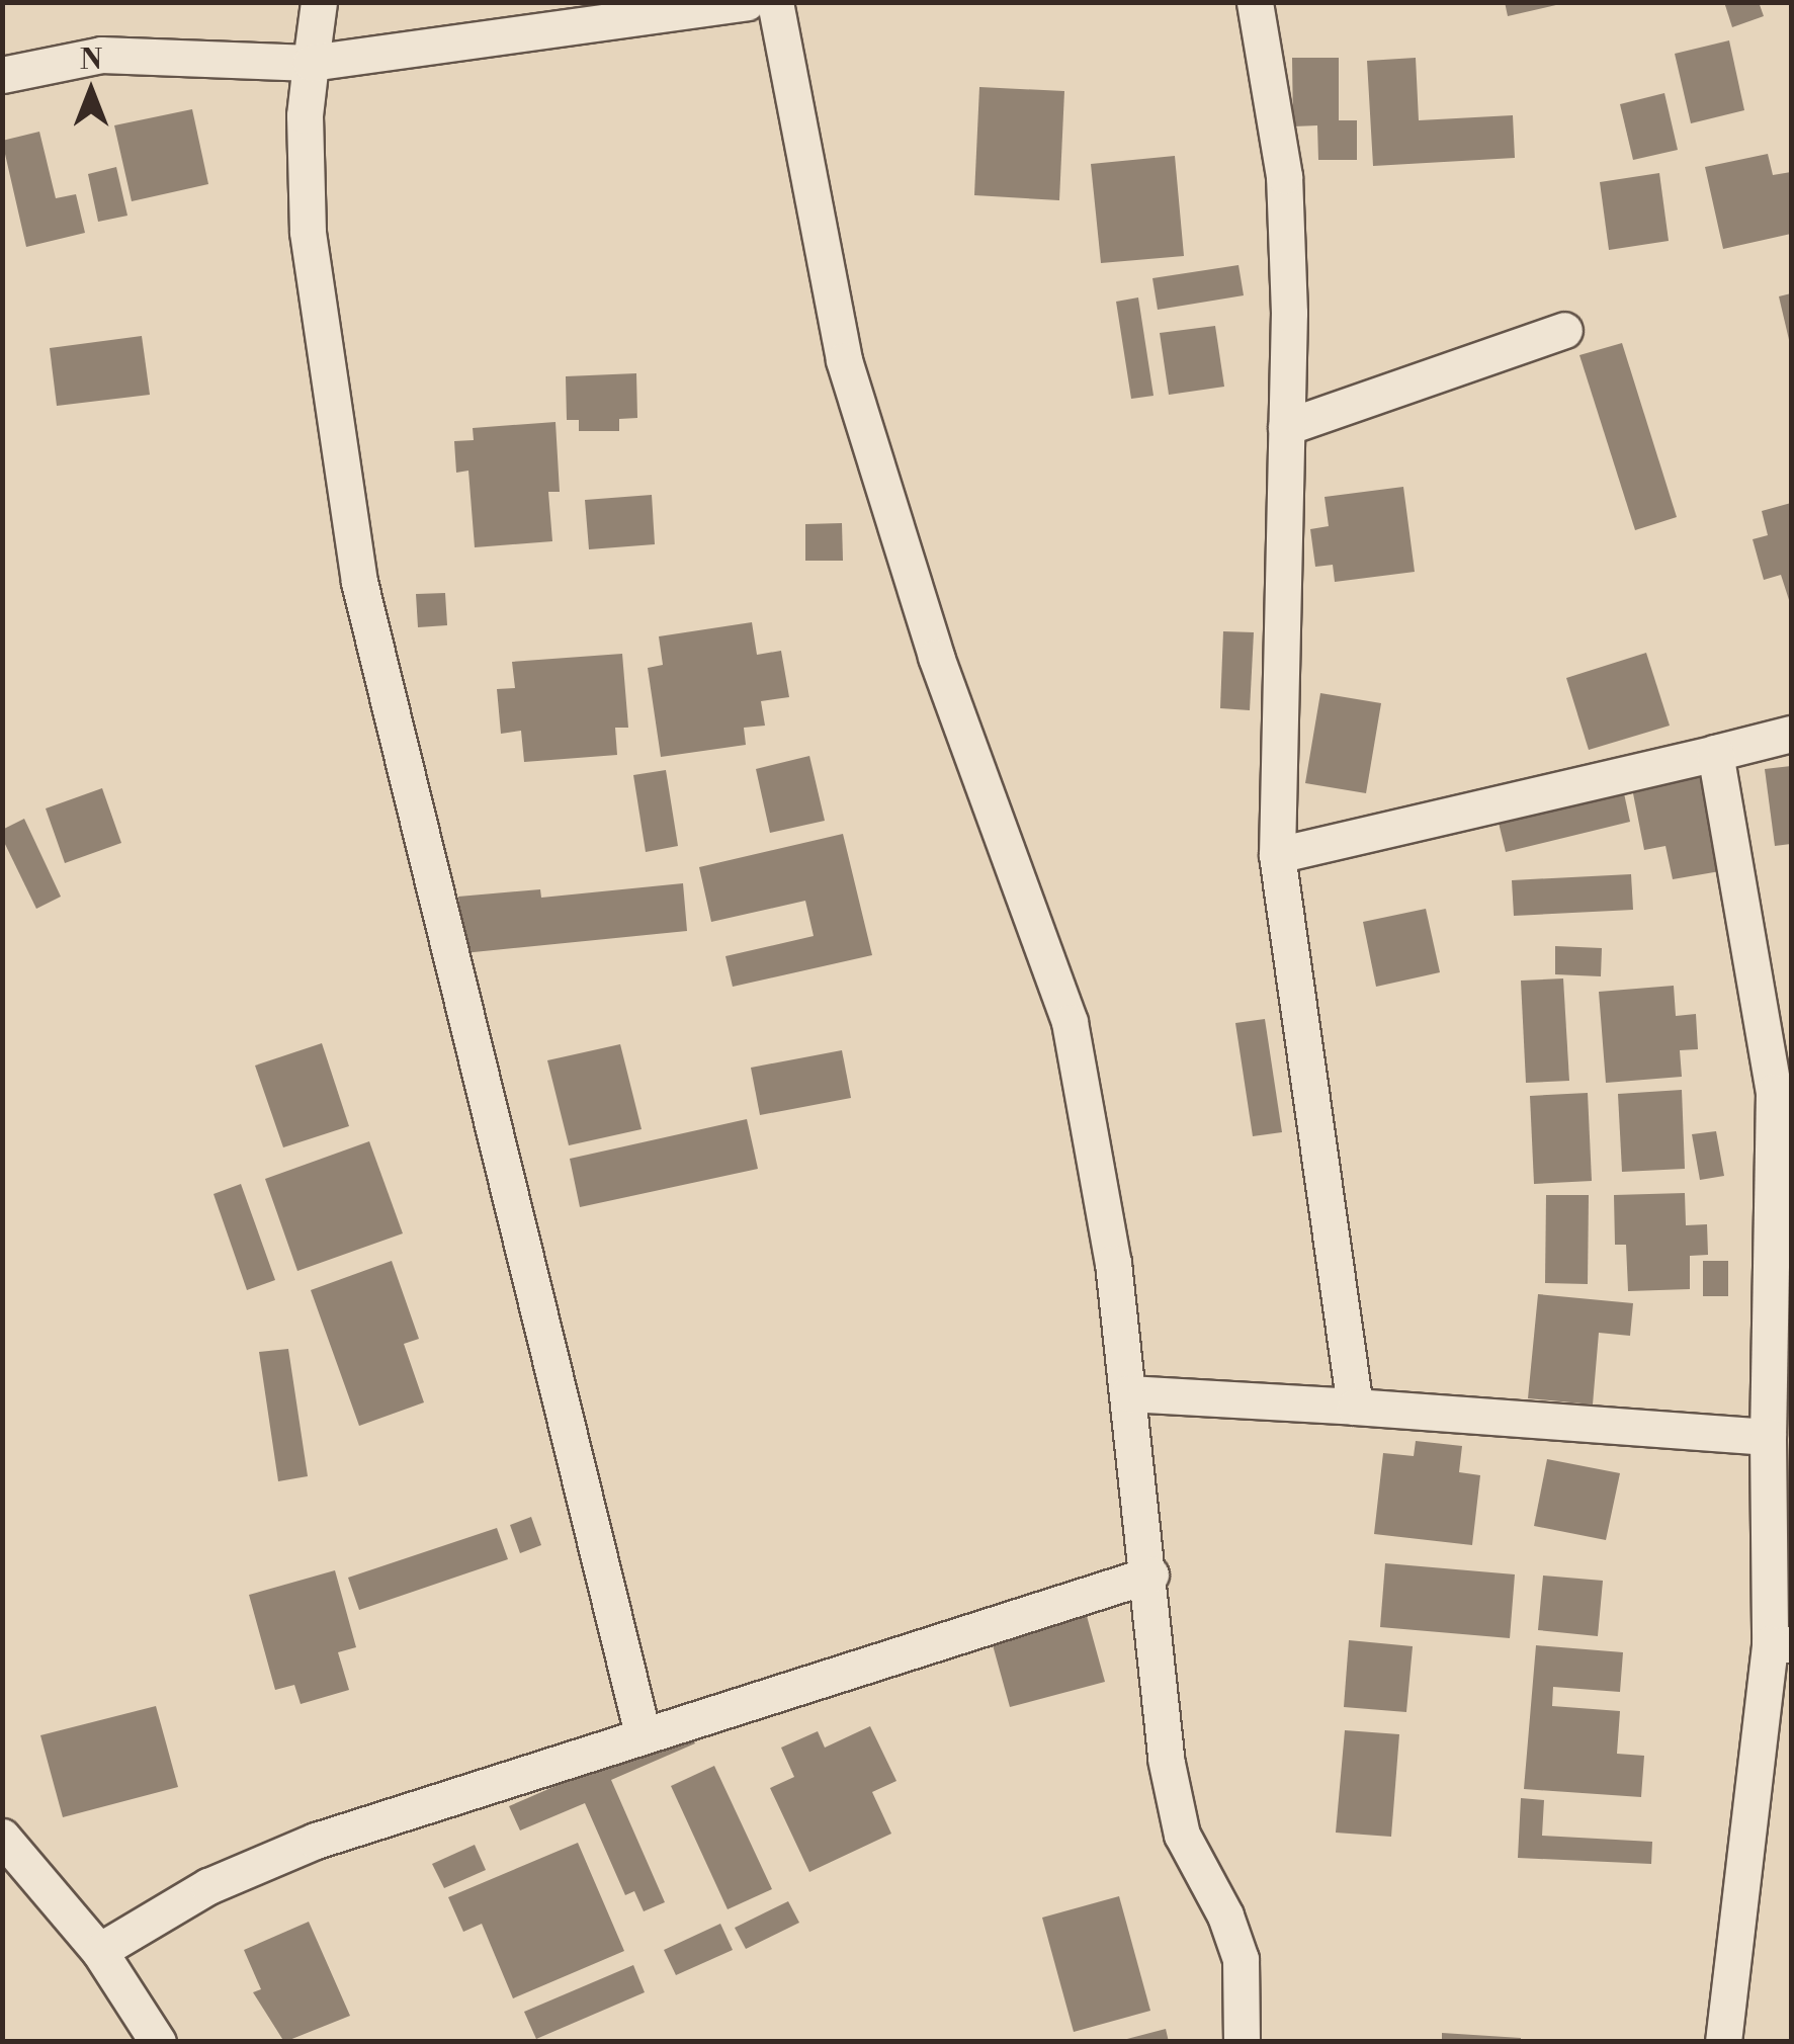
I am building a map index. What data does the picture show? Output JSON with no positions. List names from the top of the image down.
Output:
{
  "north": "top"
}
